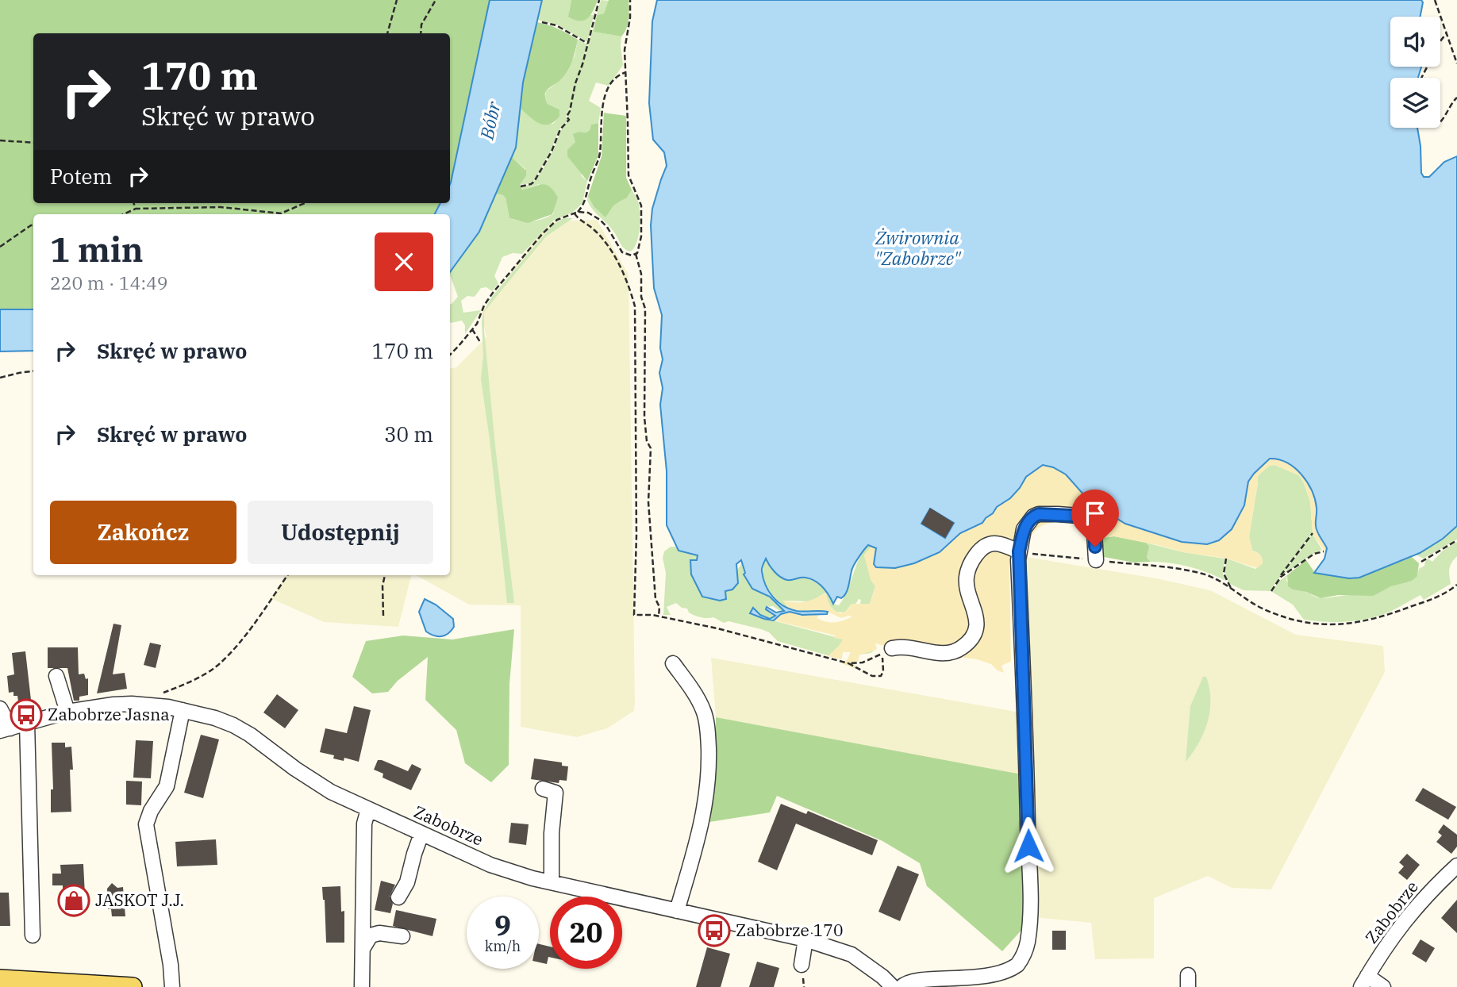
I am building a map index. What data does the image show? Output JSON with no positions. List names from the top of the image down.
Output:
{
  "streets": {
    "street": ["Zabobrze"]
  },
  "water": ["Bóbr", "Żwirownia \"Zabobrze\""],
  "places": {
    "bus stop": ["Zabobrze Jasna", "Zabobrze 170"],
    "shop": ["JASKOT J.J."]
  },
  "page": {
    "turn": ["170 m", "Skręć w prawo"],
    "then": "Potem",
    "heading": ["1 min", "220 m · 14:49"],
    "list": [
      {
        "name": "Skręć w prawo",
        "value": "170 m"
      },
      {
        "name": "Skręć w prawo",
        "value": "30 m"
      }
    ],
    "buttons": ["Zakończ", "Udostępnij"],
    "speed": "9 km/h",
    "limit": "20"
  }
}
